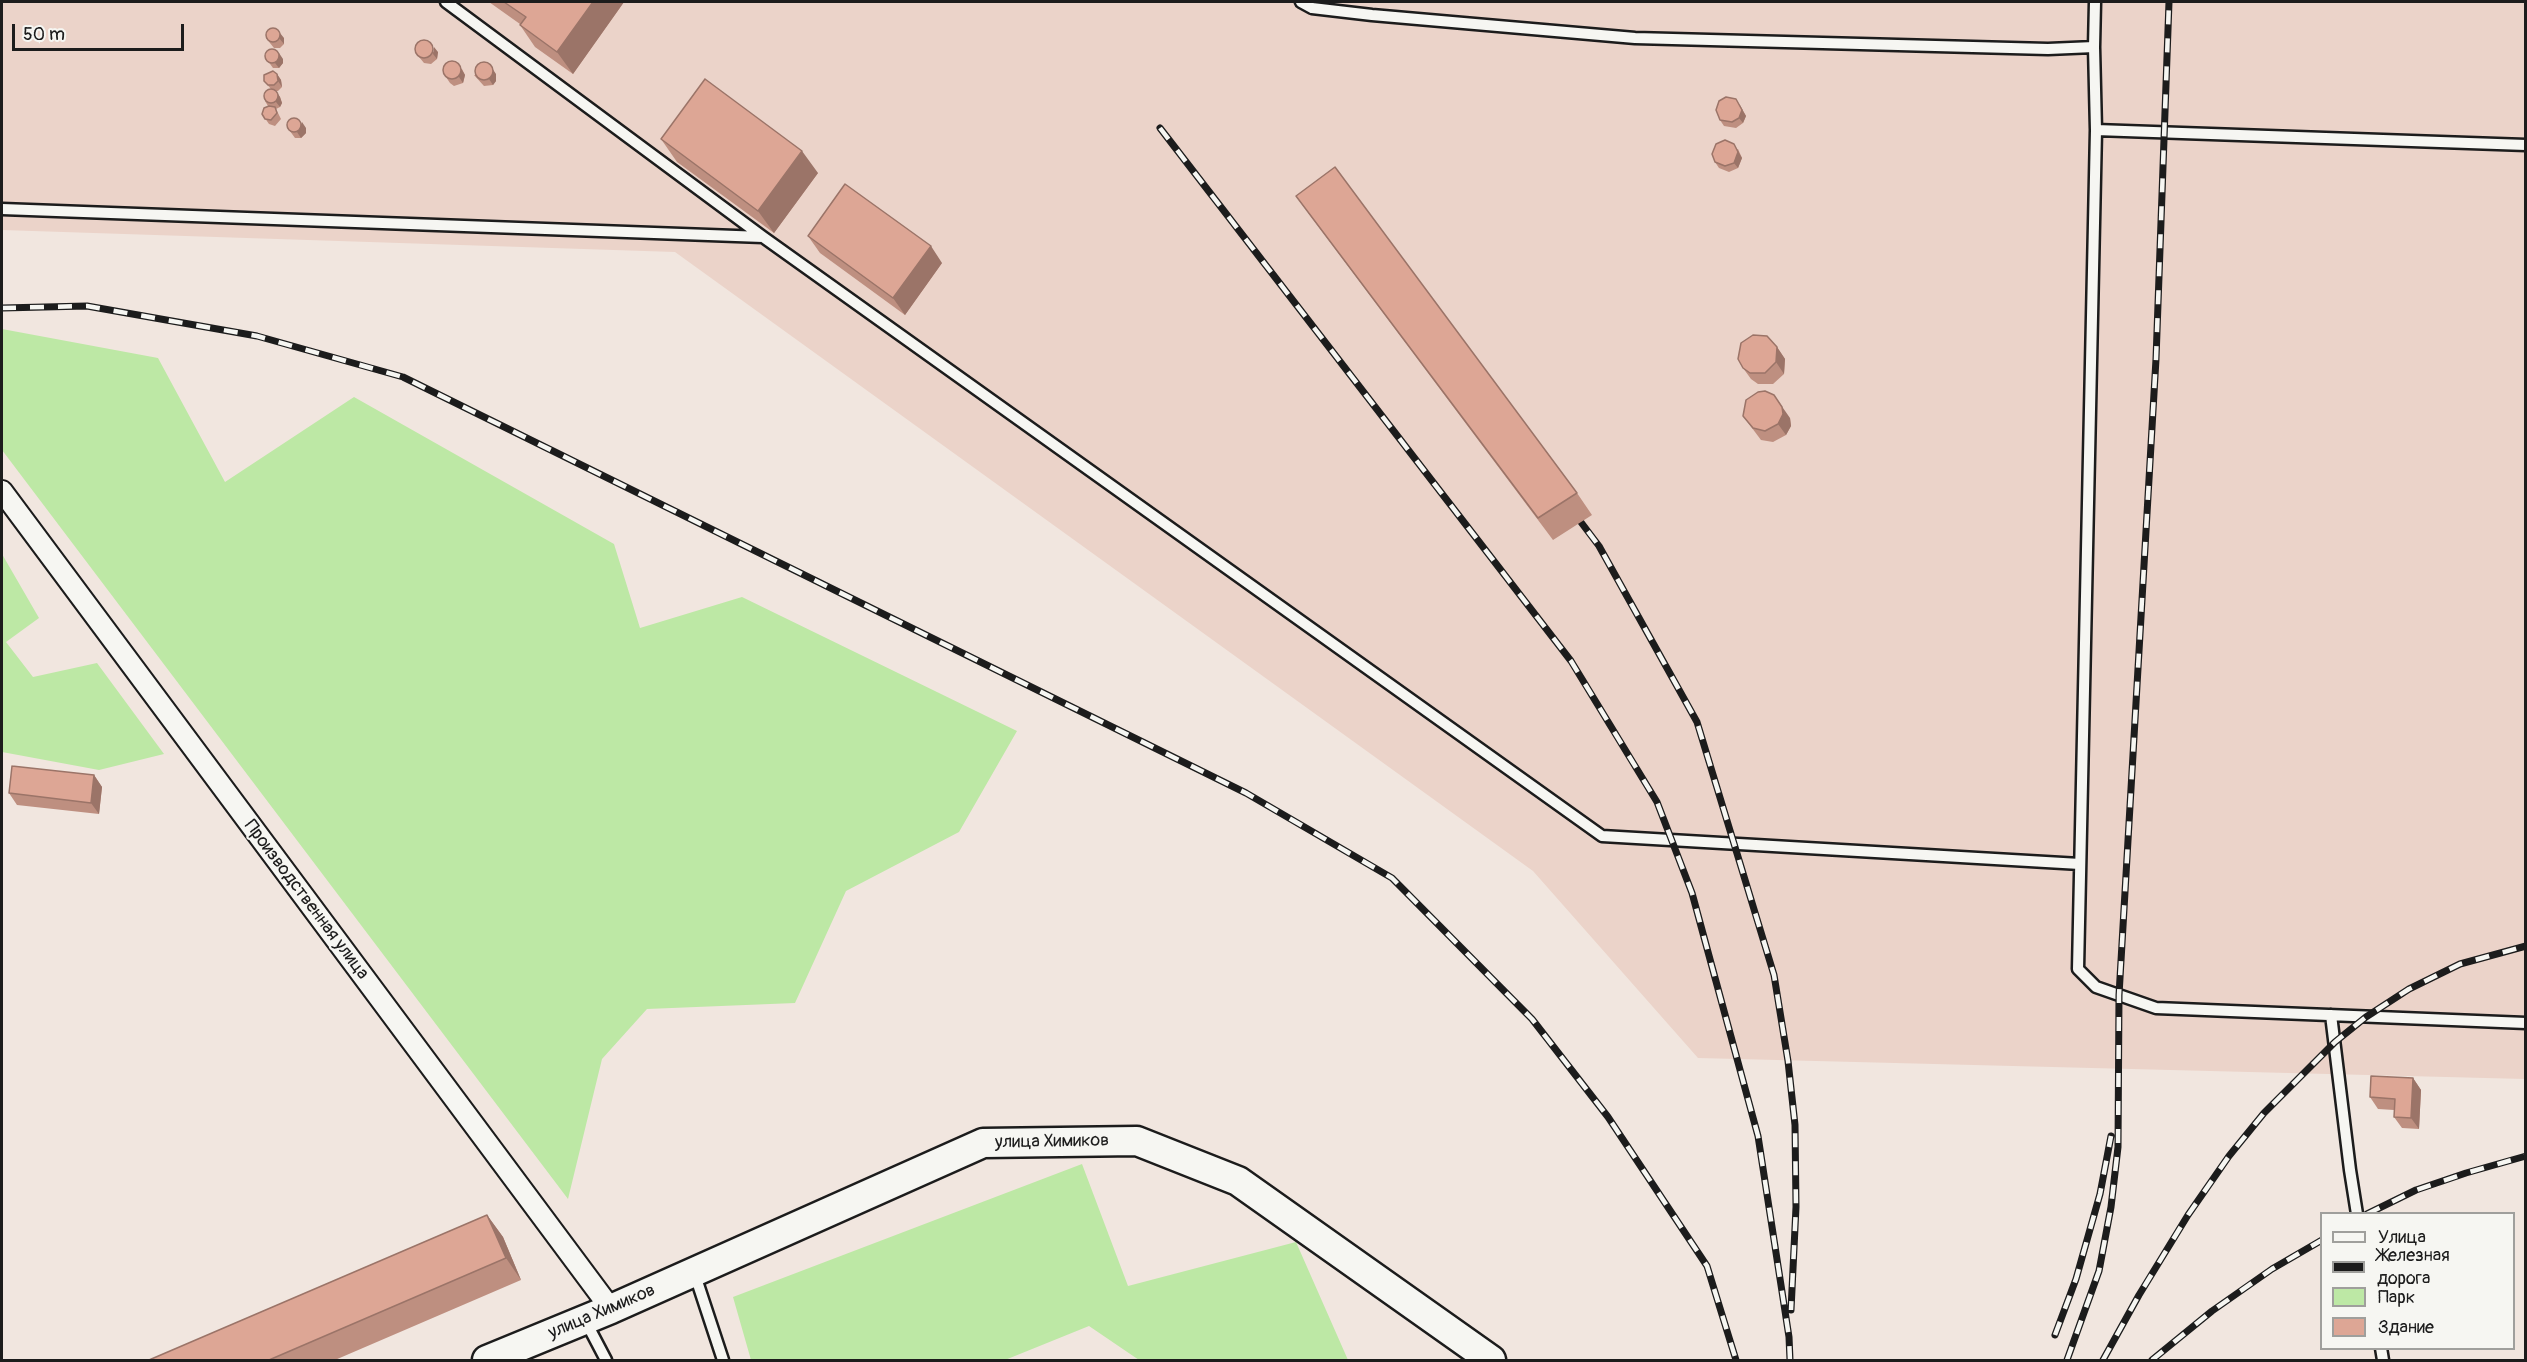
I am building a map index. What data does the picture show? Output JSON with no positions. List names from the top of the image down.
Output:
{
  "streets": {
    "street": ["Производственная улица", "улица Химиков"]
  },
  "crossings": [
    ["Производственная улица", "улица Химиков"]
  ],
  "legend": [
    "Улица",
    "Железная дорога",
    "Парк",
    "Здание"
  ],
  "scale_bar": "50 m"
}
